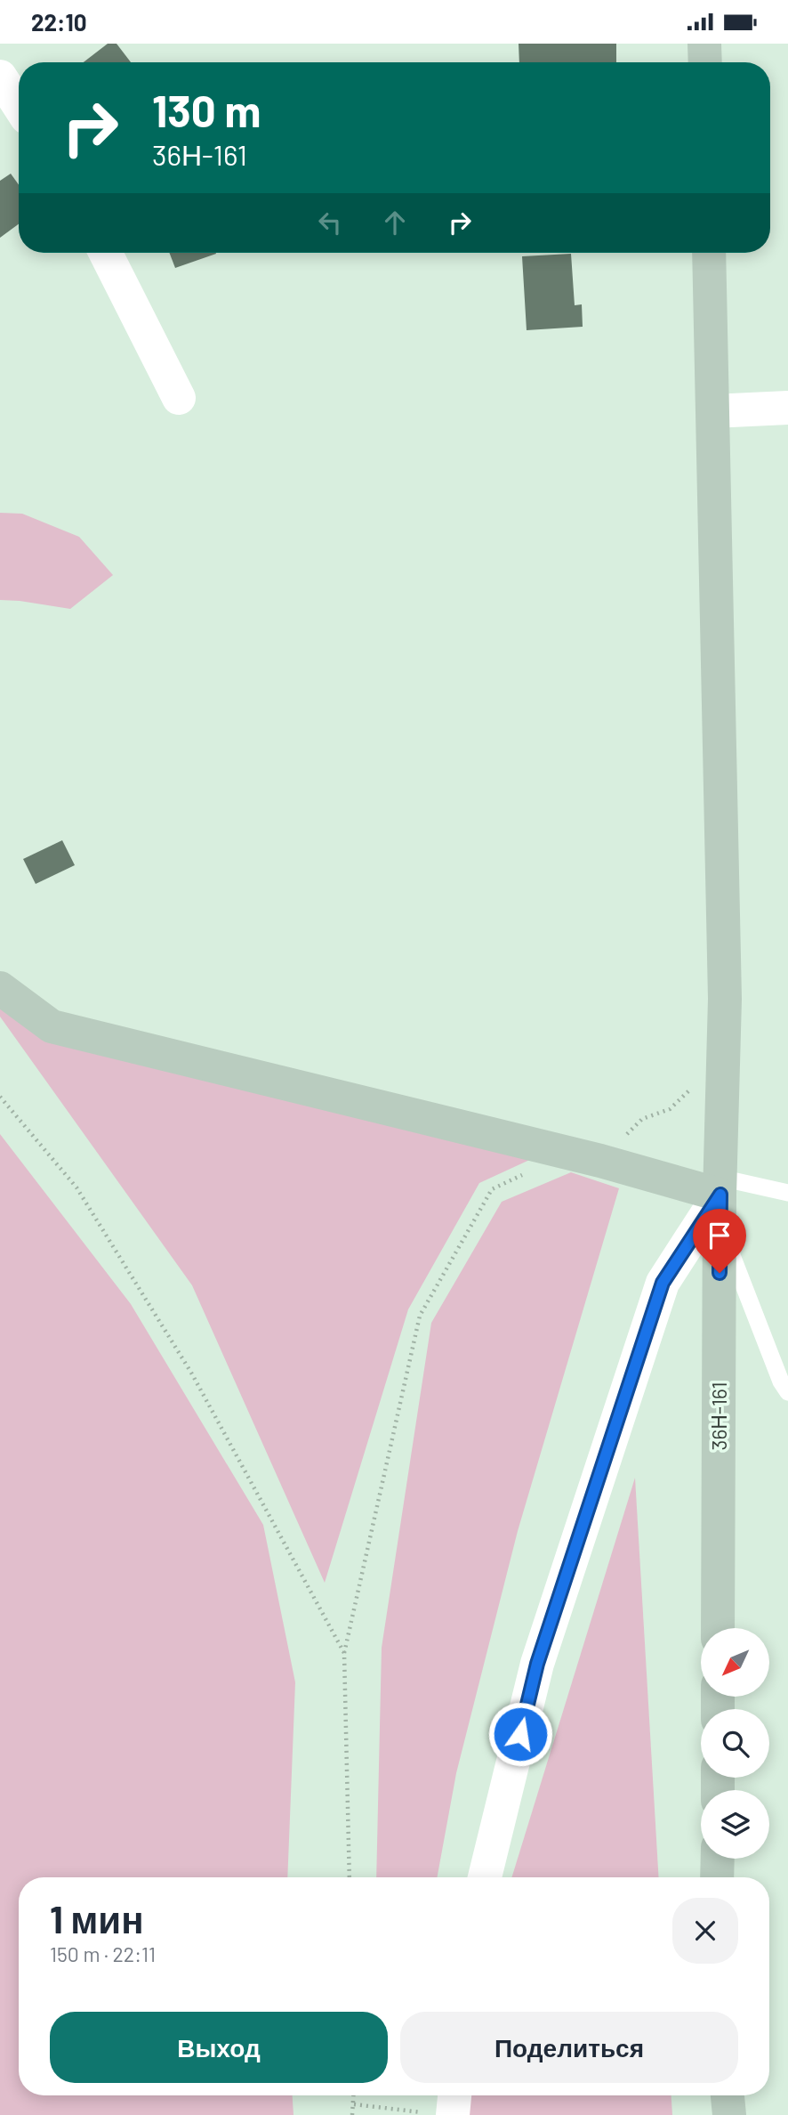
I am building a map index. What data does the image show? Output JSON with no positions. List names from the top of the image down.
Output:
{
  "streets": {
    "street": ["36Н-161"]
  },
  "north": "bottom left",
  "page": {
    "status": "22:10",
    "turn": ["130 m", "36Н-161"],
    "heading": ["1 мин", "150 m · 22:11"],
    "buttons": ["Выход", "Поделиться"]
  }
}
